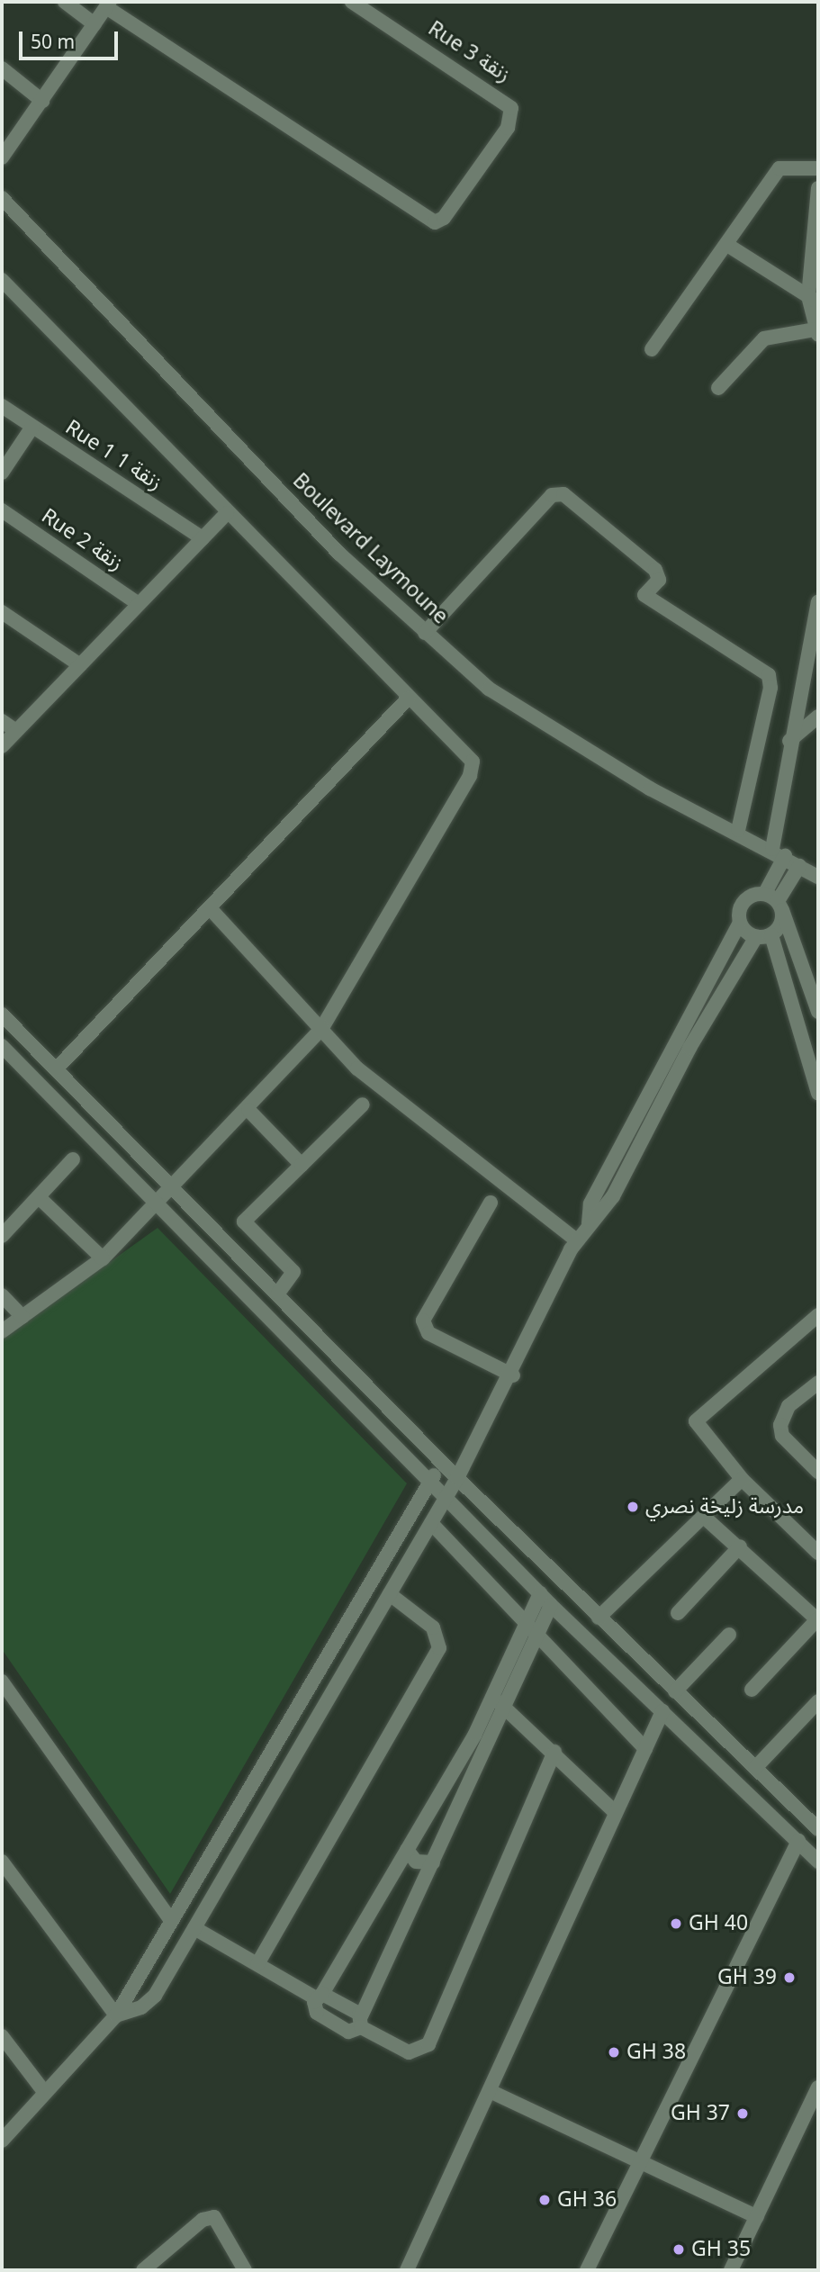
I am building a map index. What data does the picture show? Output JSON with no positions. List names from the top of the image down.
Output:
{
  "streets": {
    "street": [
      "Rue 3 زنقة",
      "Rue 1 زنقة 1",
      "Rue 2 زنقة",
      "Boulevard Laymoune"
    ]
  },
  "places": [
    "مدرسة زليخة نصري",
    "GH 40",
    "GH 39",
    "GH 38",
    "GH 37",
    "GH 36",
    "GH 35"
  ],
  "scale_bar": "50 m"
}
